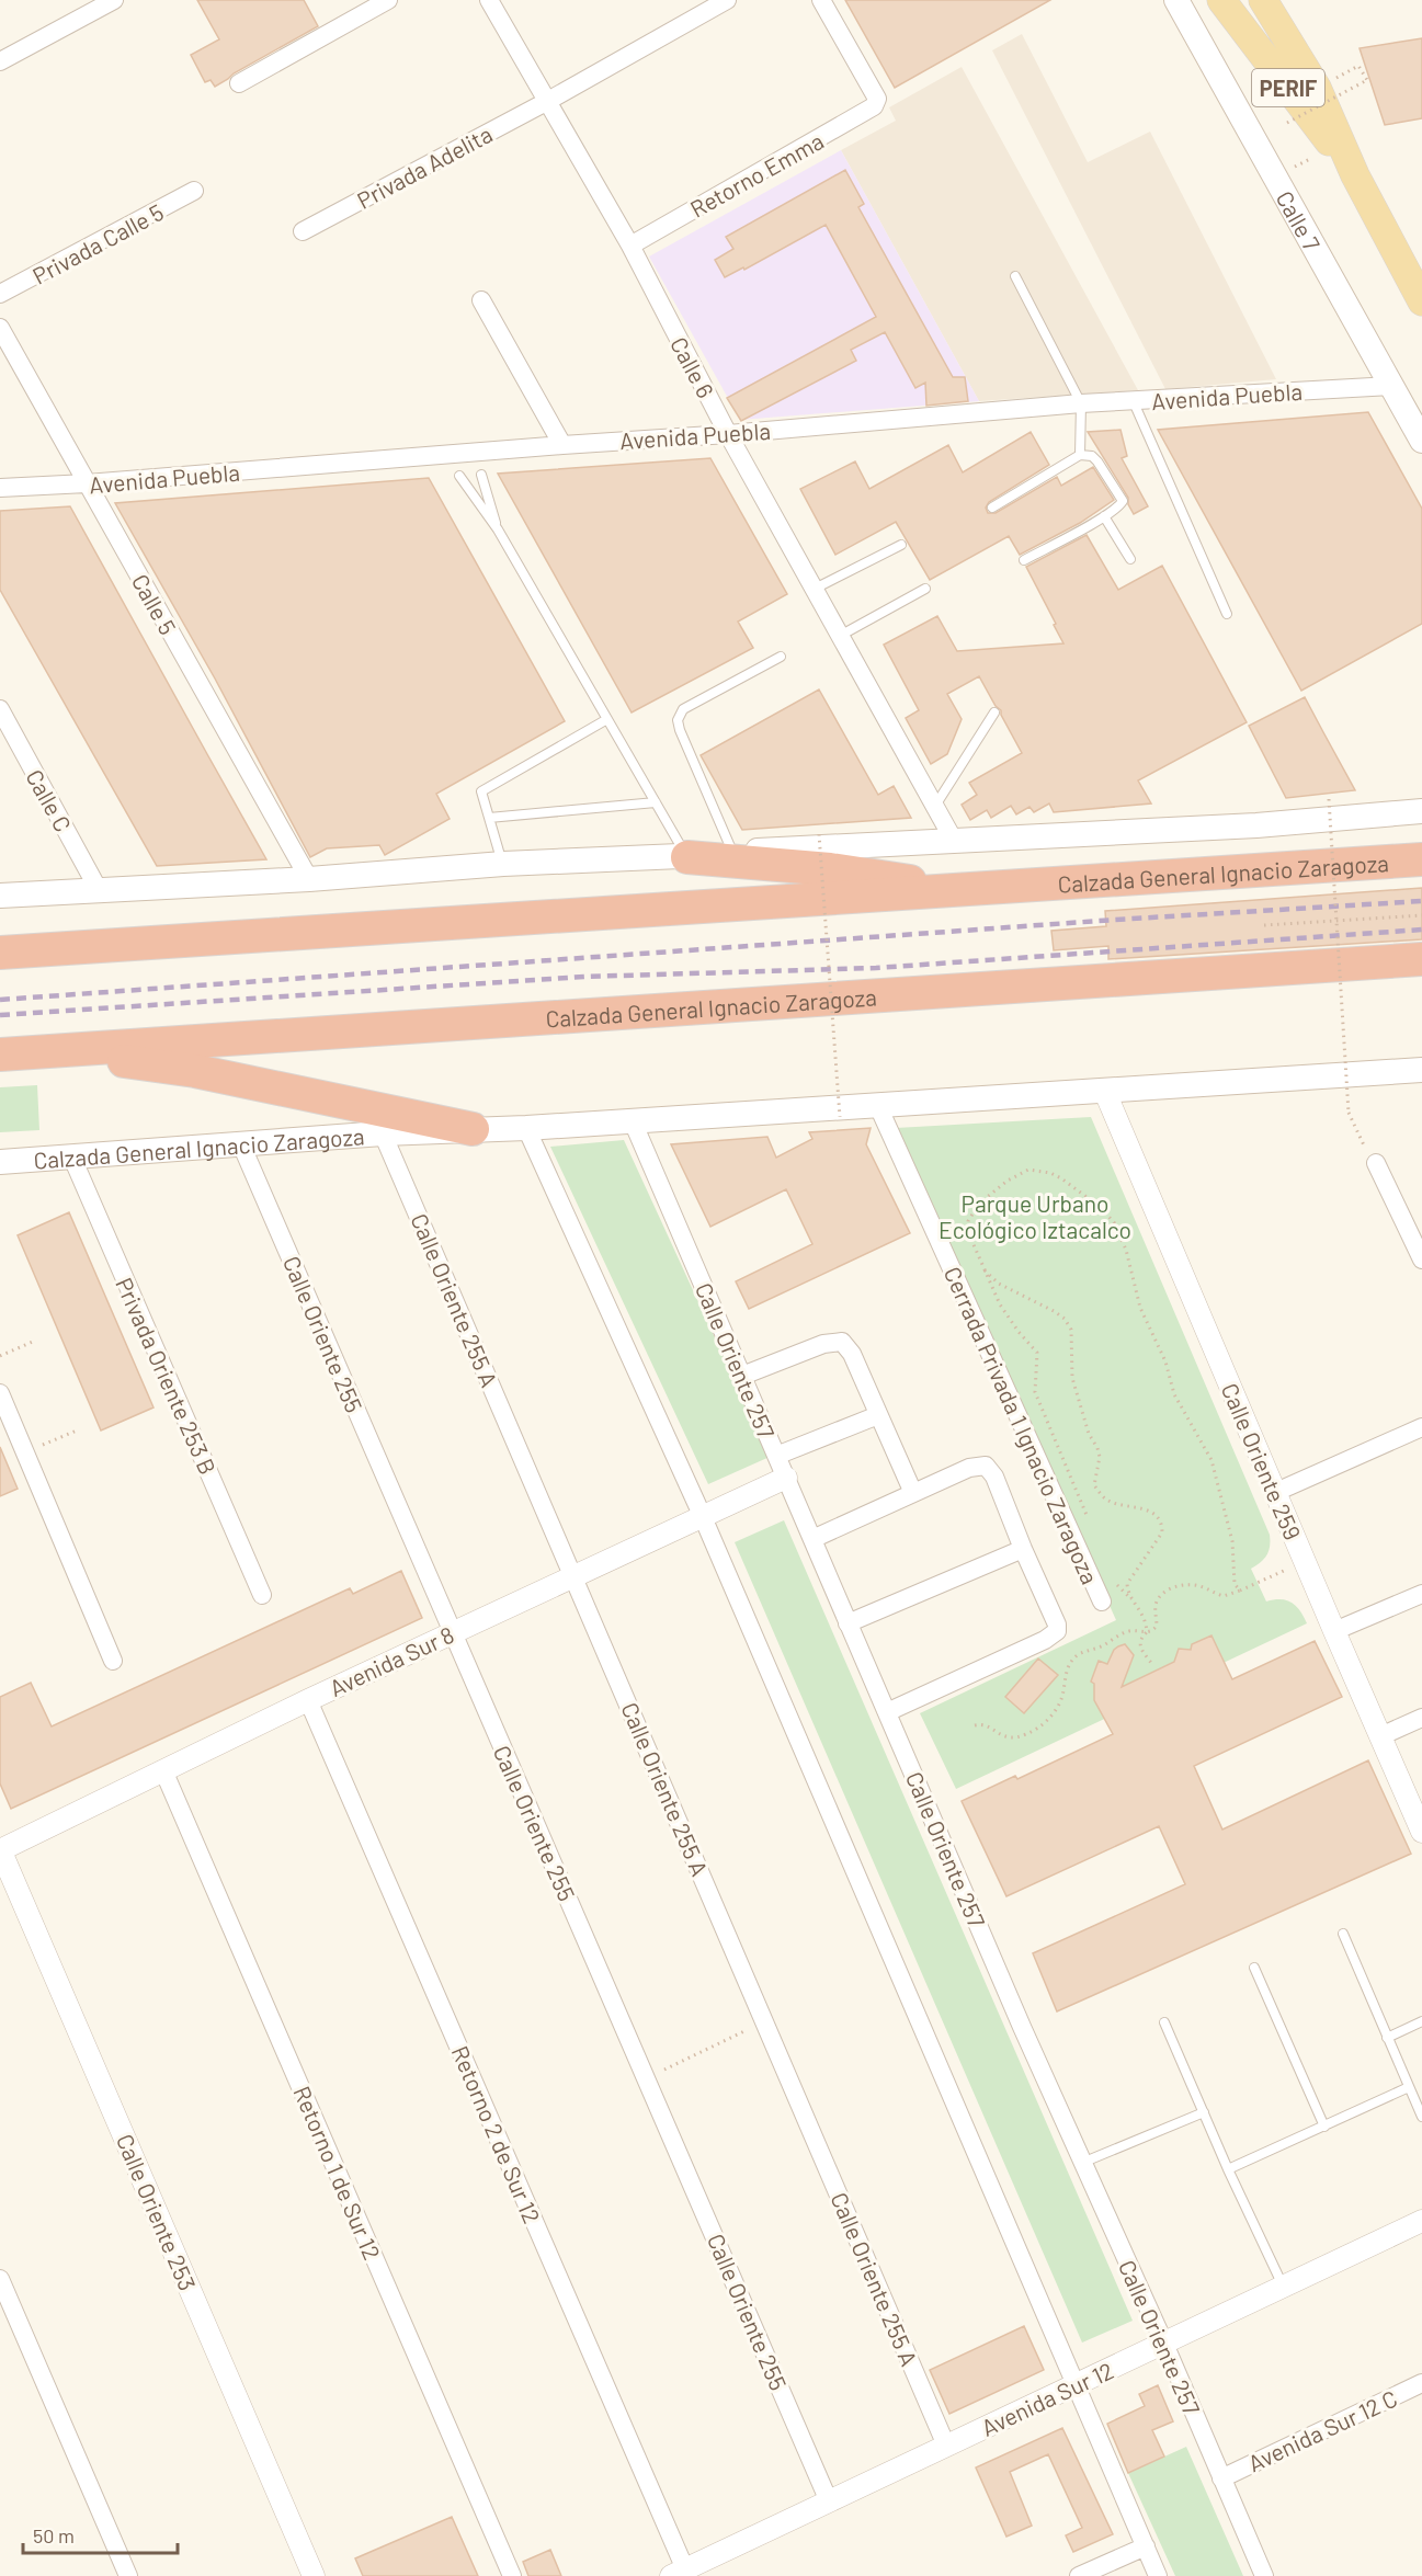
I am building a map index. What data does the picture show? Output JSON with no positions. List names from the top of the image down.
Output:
{
  "streets": {
    "highway": ["Calzada General Ignacio Zaragoza"],
    "main road": ["PERIF", "Calle 7"],
    "street": [
      "Privada Adelita",
      "Retorno Emma",
      "Privada Calle 5",
      "Calle 6",
      "Avenida Puebla",
      "Calle 5",
      "Calle C",
      "Calle Oriente 255 A",
      "Calle Oriente 255",
      "Calle Oriente 257",
      "Privada Oriente 253 B",
      "Cerrada Privada 1 Ignacio Zaragoza",
      "Calle Oriente 259",
      "Avenida Sur 8",
      "Retorno 2 de Sur 12",
      "Retorno 1 de Sur 12",
      "Calle Oriente 253",
      "Avenida Sur 12",
      "Avenida Sur 12 C"
    ]
  },
  "crossings": [
    ["Privada Adelita", "Calle 6"],
    ["Retorno Emma", "Calle 6"],
    ["Calle 7", "Avenida Puebla"],
    ["Calle 6", "Avenida Puebla"],
    ["Calle 6", "Calzada General Ignacio Zaragoza"],
    ["Avenida Puebla", "Calle 5"],
    ["Calle 5", "Calzada General Ignacio Zaragoza"],
    ["Calle C", "Calzada General Ignacio Zaragoza"],
    ["Calzada General Ignacio Zaragoza", "Calle Oriente 255 A"],
    ["Calzada General Ignacio Zaragoza", "Calle Oriente 255"],
    ["Calzada General Ignacio Zaragoza", "Calle Oriente 257"],
    ["Calzada General Ignacio Zaragoza", "Privada Oriente 253 B"],
    ["Calzada General Ignacio Zaragoza", "Cerrada Privada 1 Ignacio Zaragoza"],
    ["Calzada General Ignacio Zaragoza", "Calle Oriente 259"],
    ["Calle Oriente 255 A", "Avenida Sur 8"],
    ["Calle Oriente 255 A", "Avenida Sur 12"],
    ["Calle Oriente 255", "Avenida Sur 8"],
    ["Calle Oriente 255", "Avenida Sur 12"],
    ["Calle Oriente 257", "Avenida Sur 8"],
    ["Calle Oriente 257", "Avenida Sur 12"],
    ["Calle Oriente 257", "Avenida Sur 12 C"],
    ["Avenida Sur 8", "Retorno 2 de Sur 12"],
    ["Avenida Sur 8", "Retorno 1 de Sur 12"],
    ["Avenida Sur 8", "Calle Oriente 253"],
    ["Retorno 2 de Sur 12", "Avenida Sur 12"]
  ],
  "parks": ["Parque Urbano Ecológico Iztacalco"],
  "scale_bar": "50 m"
}
